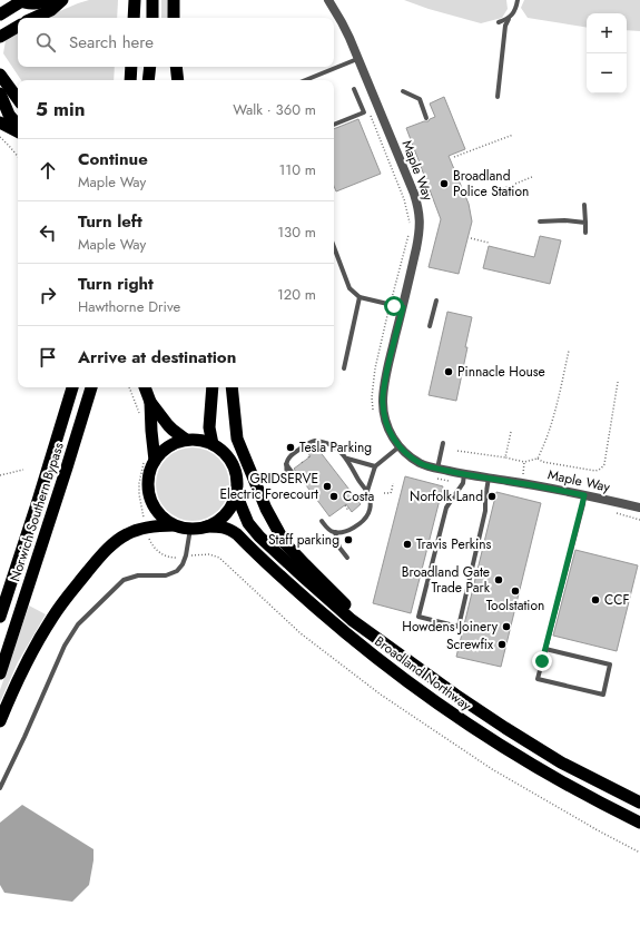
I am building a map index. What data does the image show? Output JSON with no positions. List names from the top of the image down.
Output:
{
  "streets": {
    "highway": ["Norwich Southern Bypass", "Broadland Northway"],
    "street": ["Maple Way"]
  },
  "places": [
    "Broadland Police Station",
    "Pinnacle House",
    "Tesla Parking",
    "GRIDSERVE Electric Forecourt",
    "Costa",
    "Norfolk Land",
    "Staff parking",
    "Travis Perkins",
    "Broadland Gate Trade Park",
    "Toolstation",
    "CCF",
    "Howdens Joinery",
    "Screwfix"
  ],
  "page": {
    "map_buttons": ["+", "−"],
    "search": "Search here",
    "heading": ["5 min", "Walk · 360 m"],
    "list": [
      ["Continue", "Maple Way", "110 m"],
      ["Turn left", "Maple Way", "130 m"],
      ["Turn right", "Hawthorne Drive", "120 m"],
      "Arrive at destination"
    ]
  }
}
